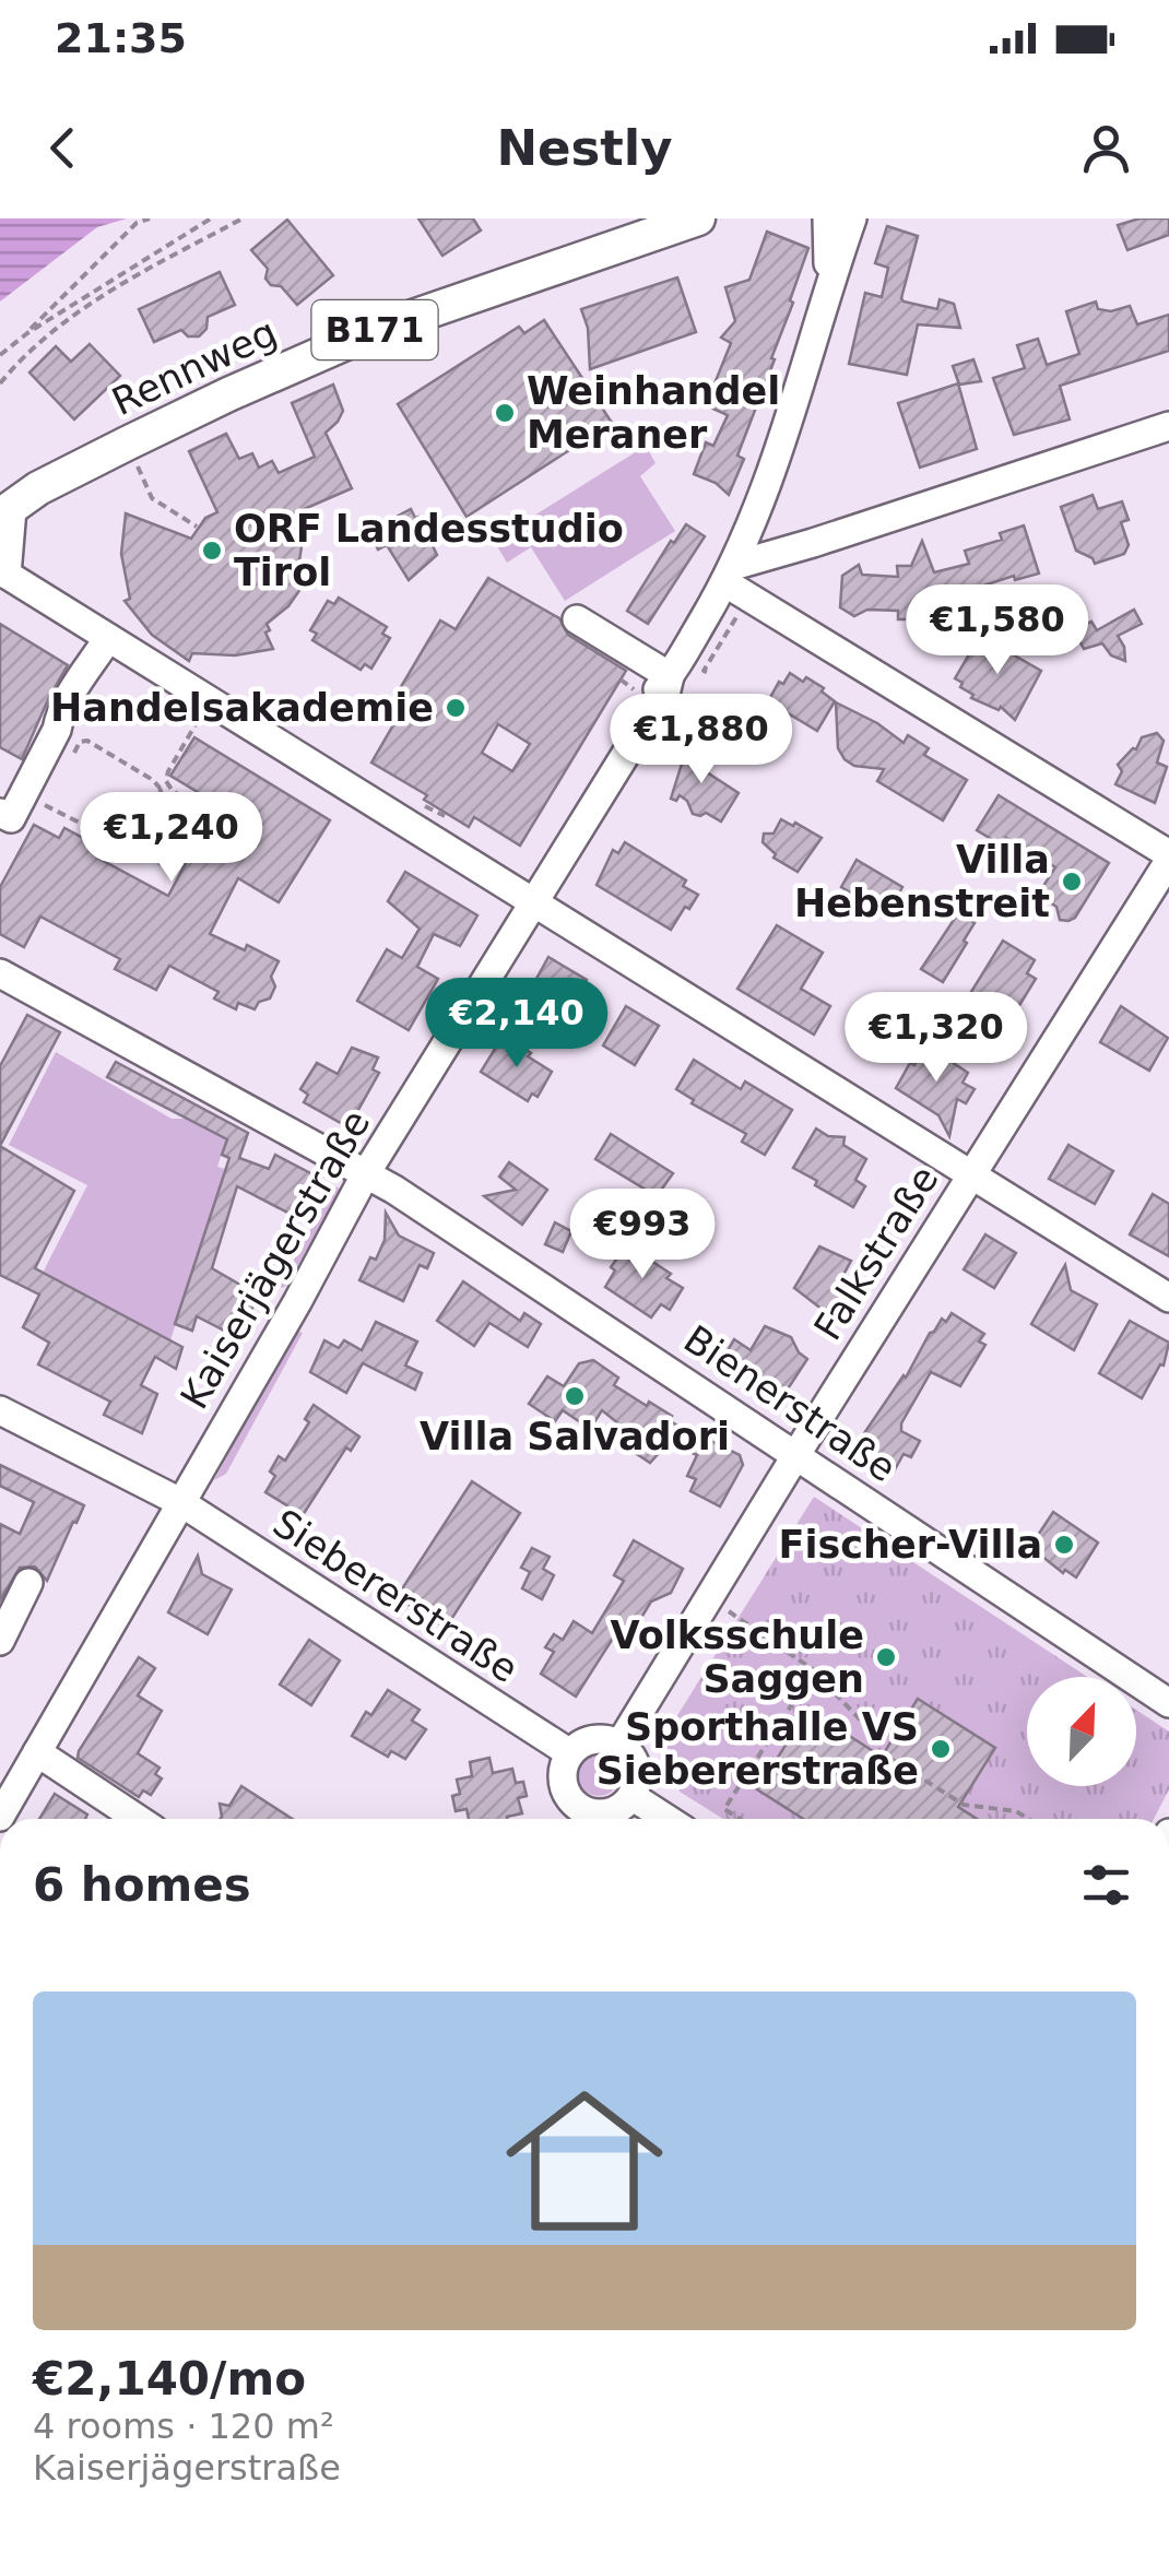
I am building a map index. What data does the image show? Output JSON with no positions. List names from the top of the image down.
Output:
{
  "streets": {
    "main road": ["B171", "Rennweg"],
    "street": [
      "Falkstraße",
      "Kaiserjägerstraße",
      "Bienerstraße",
      "Siebererstraße"
    ]
  },
  "crossings": [
    ["Falkstraße", "Bienerstraße"],
    ["Falkstraße", "Siebererstraße"],
    ["Kaiserjägerstraße", "Bienerstraße"],
    ["Kaiserjägerstraße", "Siebererstraße"]
  ],
  "places": [
    "Weinhandel Meraner",
    "ORF Landesstudio Tirol",
    "Handelsakademie",
    "Villa Hebenstreit",
    "Villa Salvadori",
    "Fischer-Villa",
    "Volksschule Saggen",
    "Sporthalle VS Siebererstraße"
  ],
  "north": "top right",
  "page": {
    "status": "21:35",
    "header": "Nestly",
    "price": [
      "€1,580",
      "€1,880",
      "€1,240",
      "€2,140",
      "€1,320",
      "€993"
    ],
    "heading": "6 homes",
    "list": [
      {
        "name": "€2,140/mo",
        "note": "4 rooms · 120 m² · Kaiserjägerstraße"
      }
    ]
  }
}
